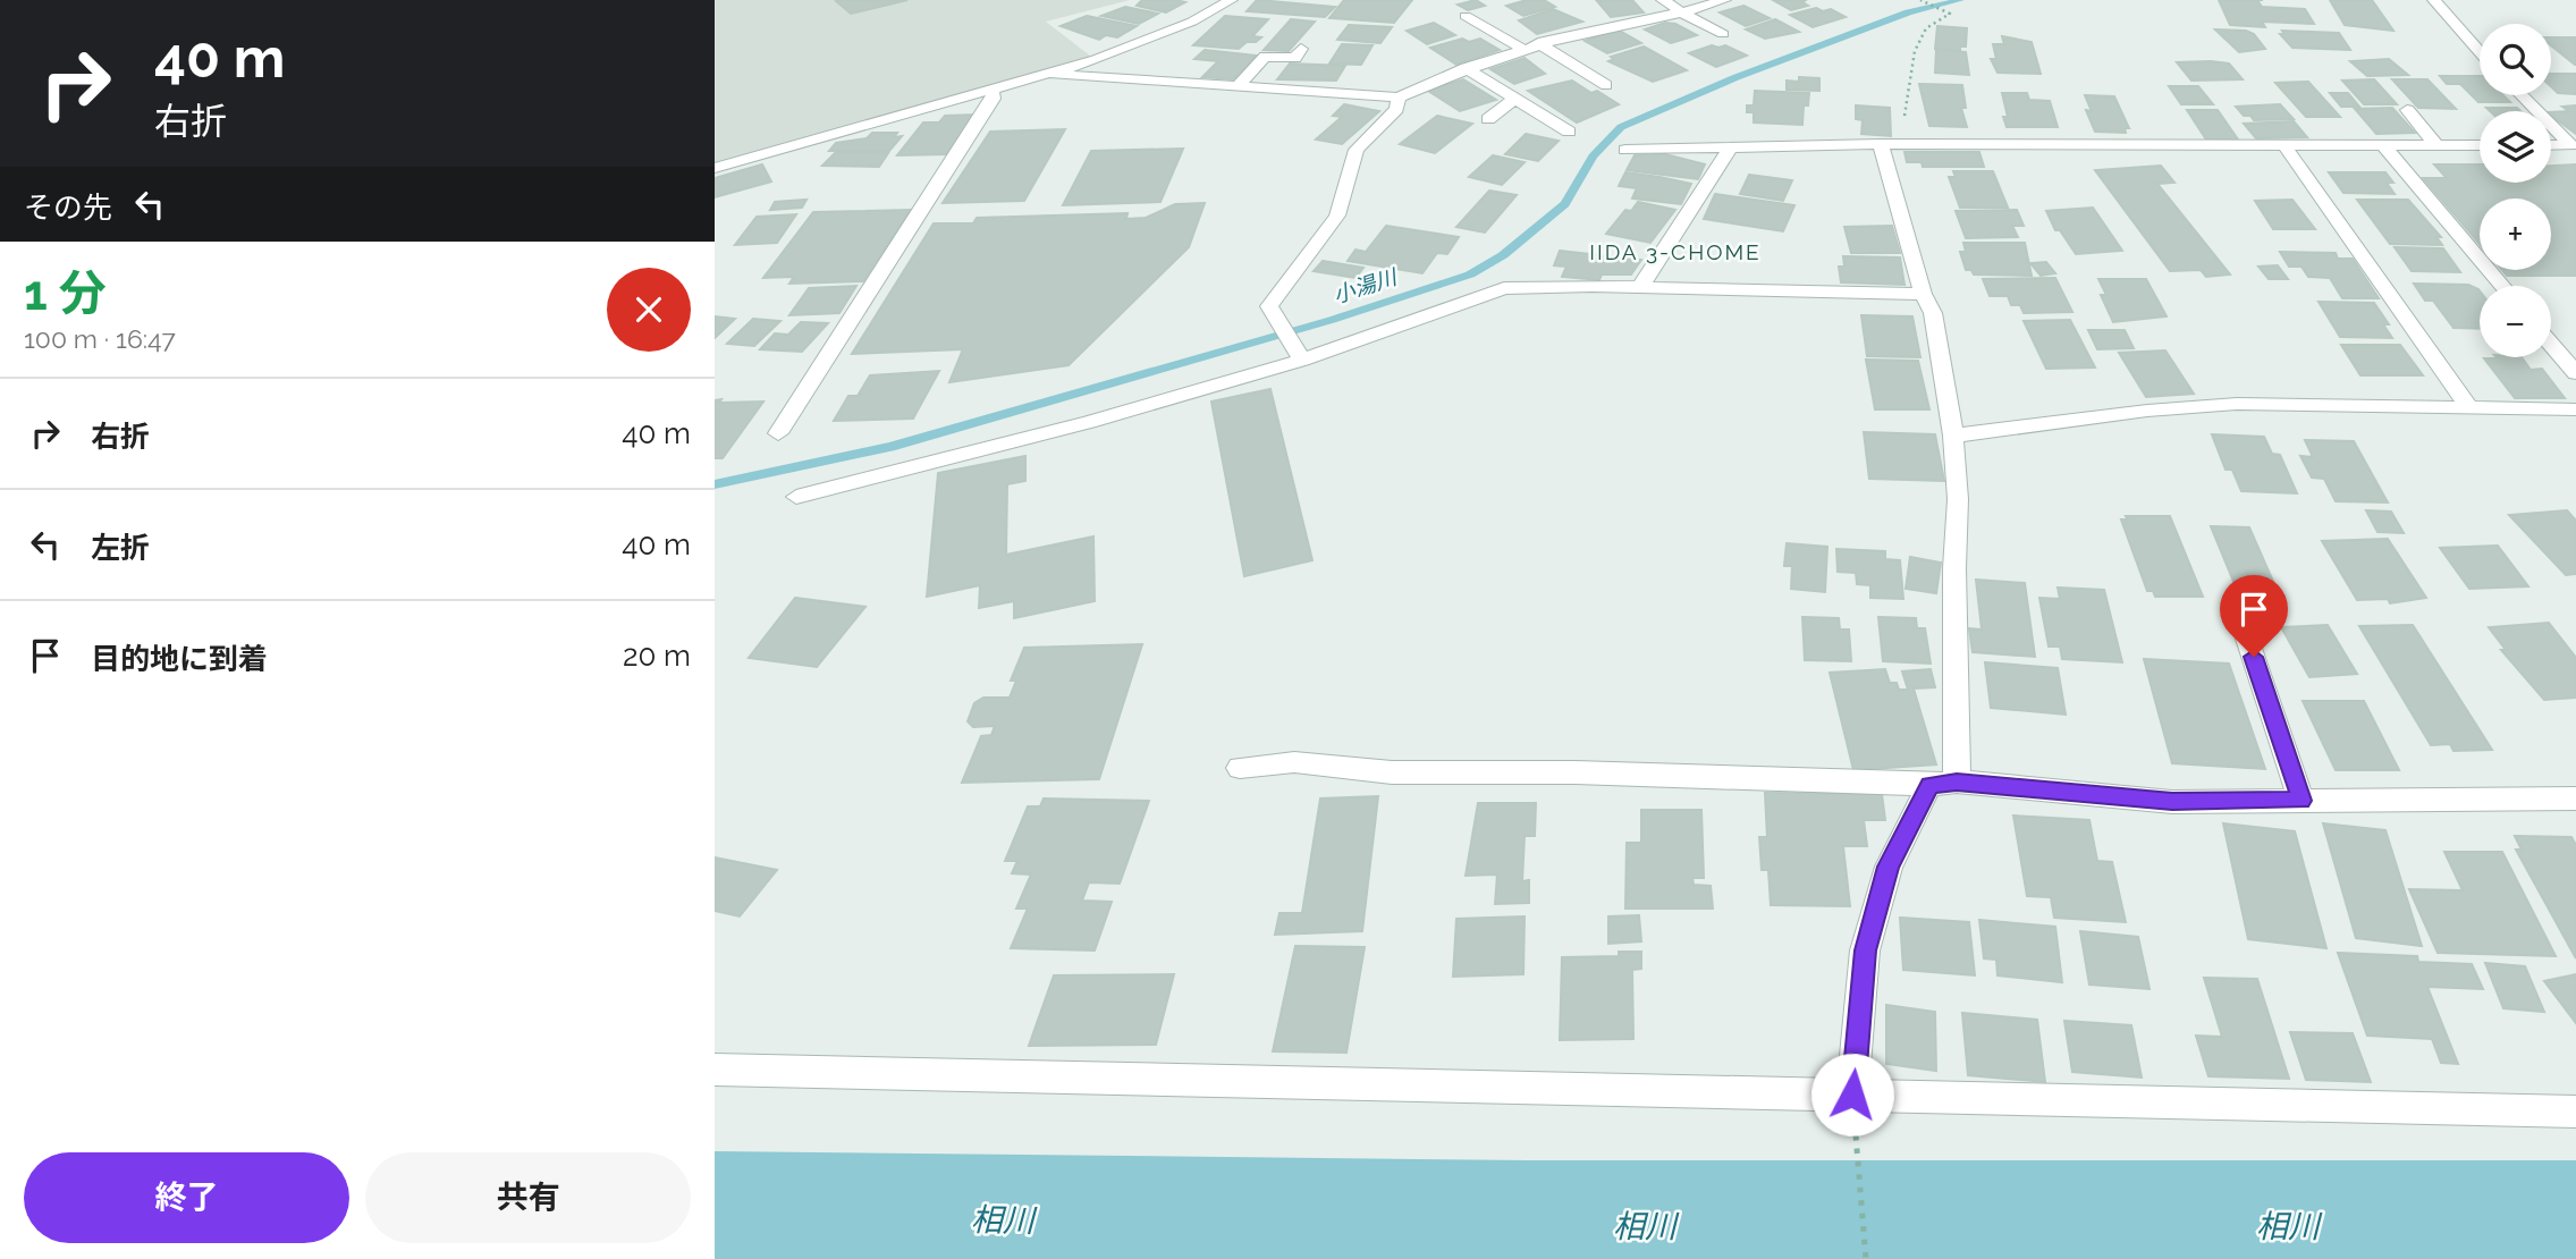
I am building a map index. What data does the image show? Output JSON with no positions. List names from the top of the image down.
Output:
{
  "districts": ["IIDA 3-CHOME"],
  "water": ["小湯川", "相川"],
  "page": {
    "turn": ["40 m", "右折"],
    "map_buttons": ["+", "−"],
    "then": "その先",
    "heading": ["1 分", "100 m · 16:47"],
    "list": [
      {
        "name": "右折",
        "value": "40 m"
      },
      {
        "name": "左折",
        "value": "40 m"
      },
      {
        "name": "目的地に到着",
        "value": "20 m"
      }
    ],
    "buttons": ["終了", "共有"]
  }
}
